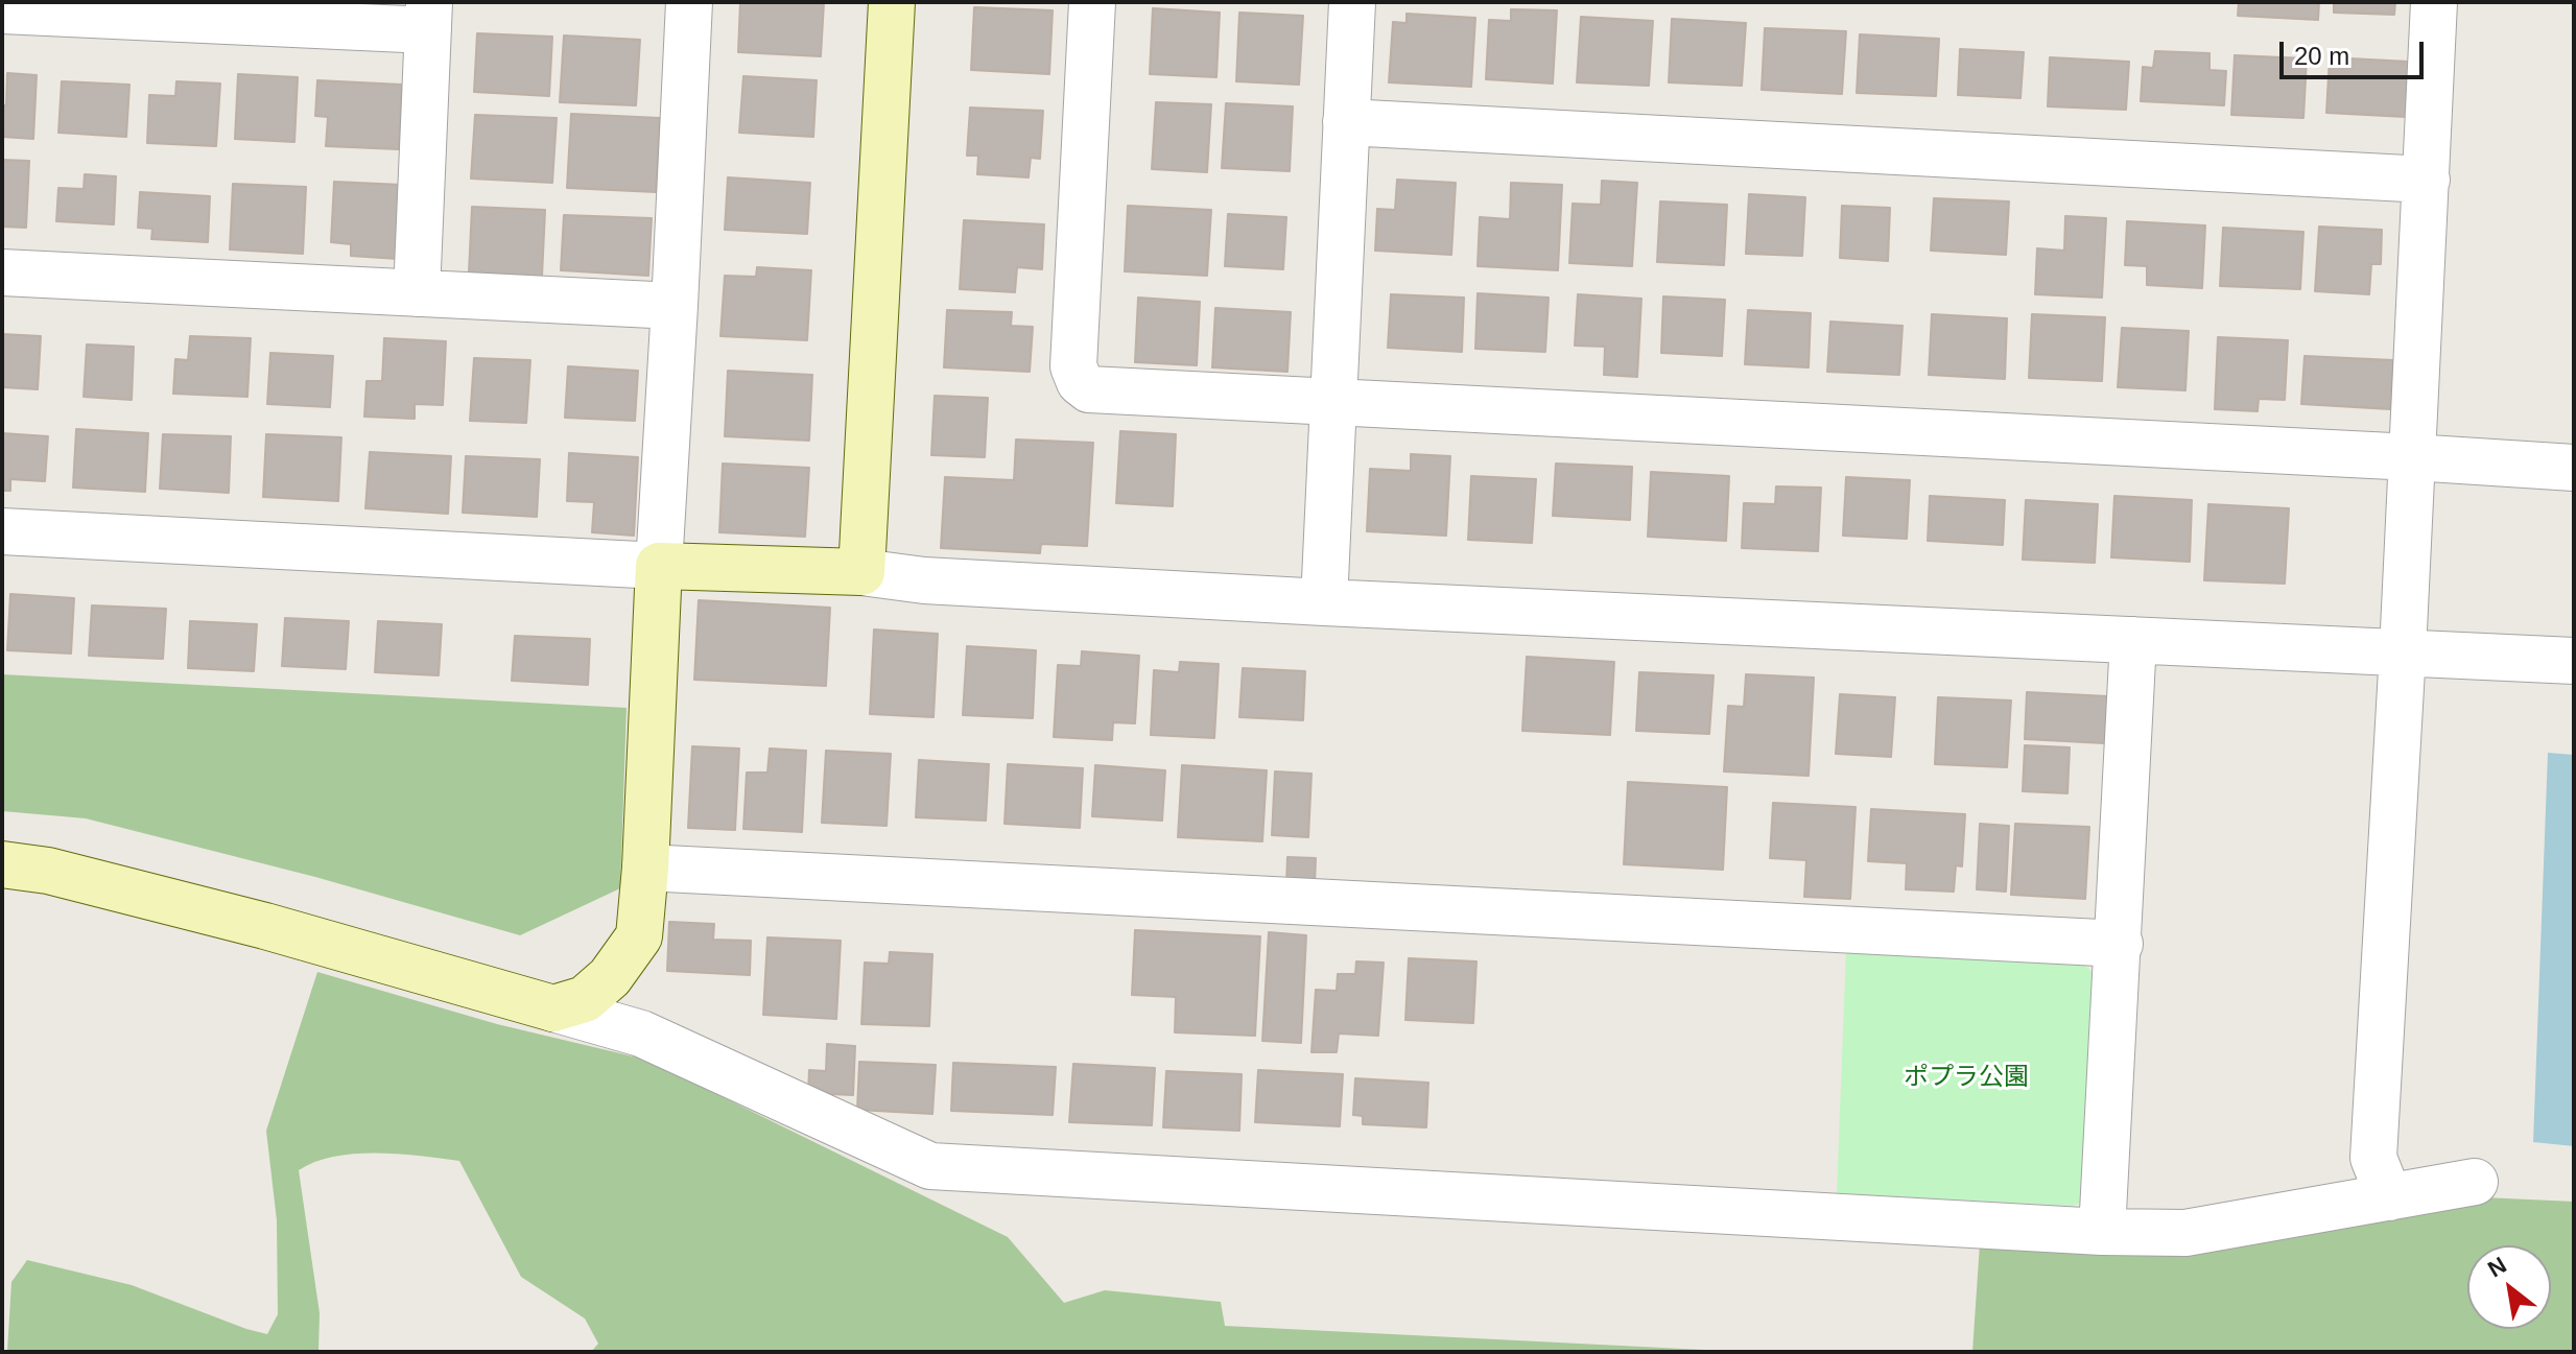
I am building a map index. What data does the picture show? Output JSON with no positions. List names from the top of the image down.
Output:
{
  "parks": ["ポプラ公園"],
  "scale_bar": "20 m",
  "north": "top left"
}
